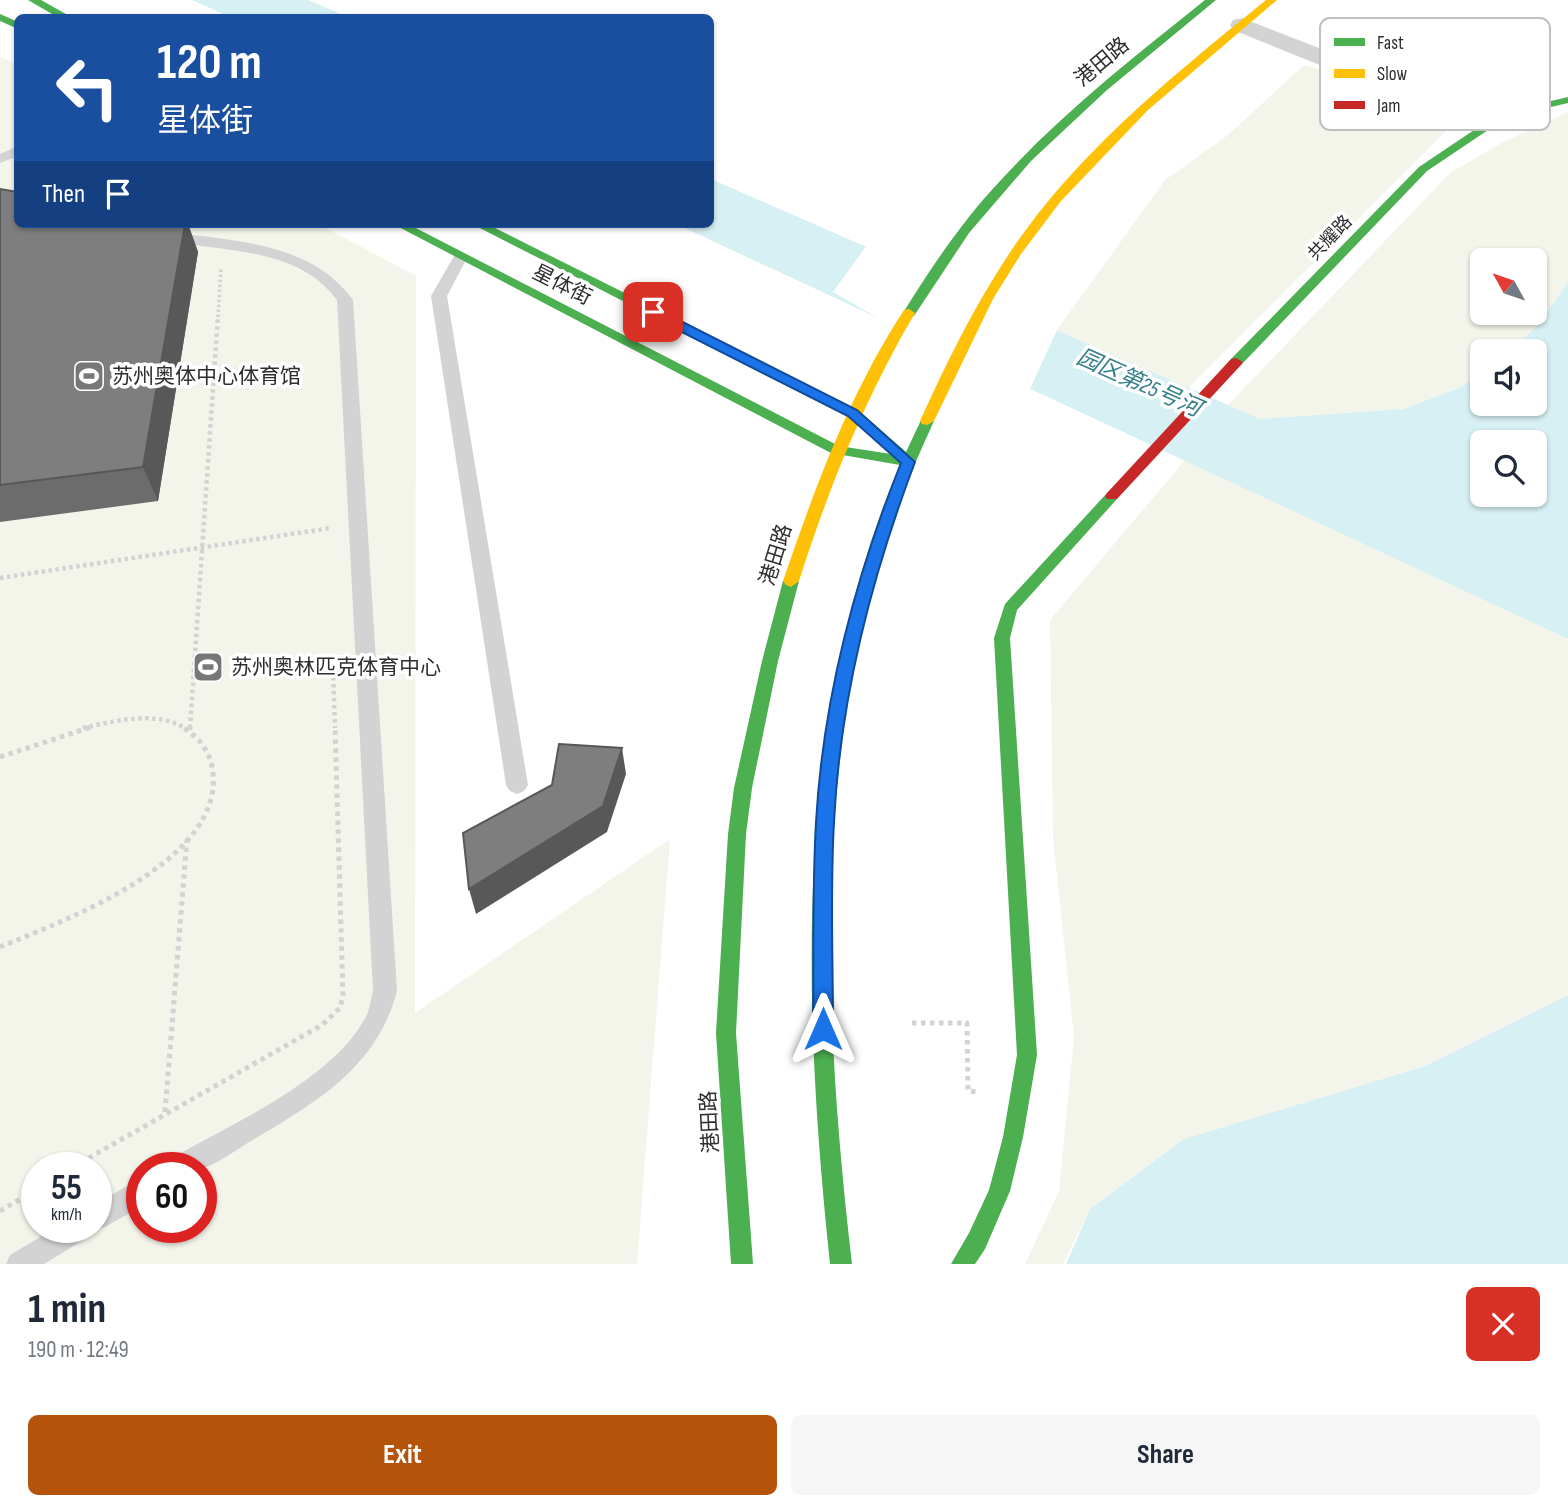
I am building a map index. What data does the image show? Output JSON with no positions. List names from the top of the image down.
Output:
{
  "streets": {
    "main road": ["港田路", "共耀路", "星体街"]
  },
  "crossings": [
    ["港田路", "星体街"]
  ],
  "water": ["园区第25号河"],
  "places": {
    "sports": ["苏州奥体中心体育馆", "苏州奥林匹克体育中心"]
  },
  "legend": ["Fast", "Slow", "Jam"],
  "north": "top left",
  "page": {
    "turn": ["120 m", "星体街"],
    "then": "Then",
    "speed": "55 km/h",
    "limit": "60",
    "heading": ["1 min", "190 m · 12:49"],
    "buttons": ["Exit", "Share"]
  }
}
